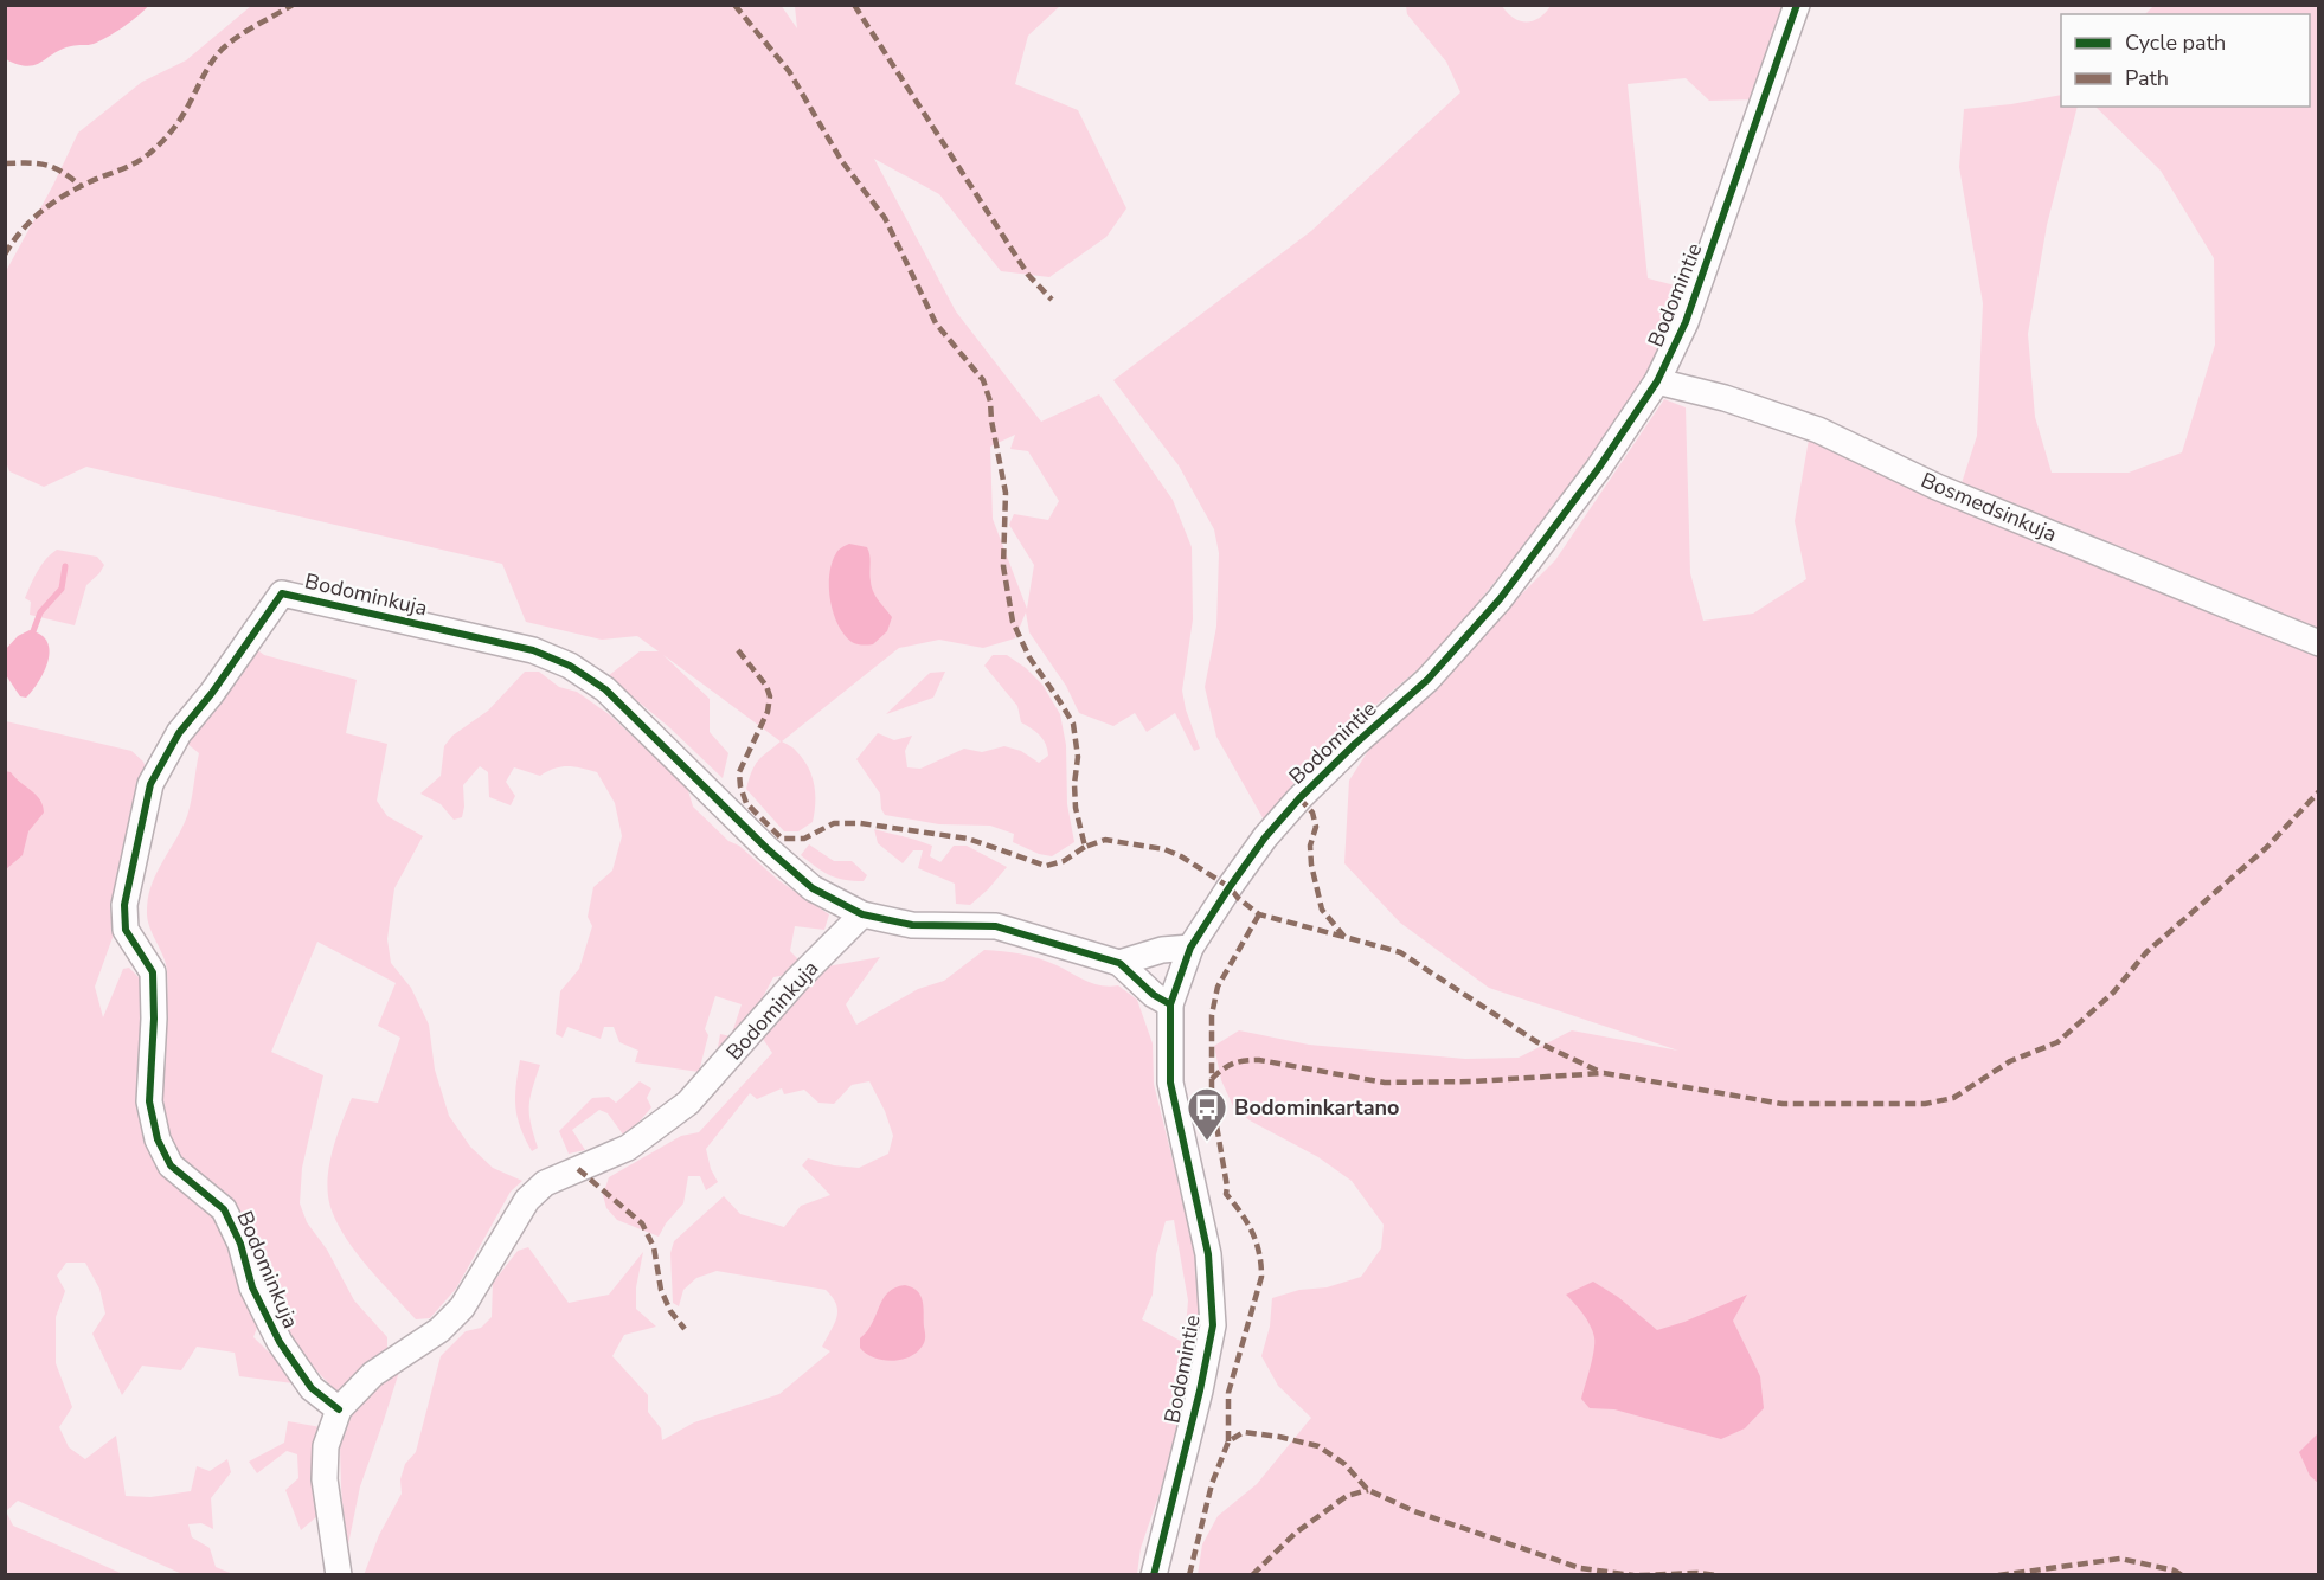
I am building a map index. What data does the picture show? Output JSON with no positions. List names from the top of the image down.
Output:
{
  "streets": {
    "street": ["Bodomintie", "Bosmedsinkuja", "Bodominkuja"]
  },
  "crossings": [
    ["Bodomintie", "Bosmedsinkuja"],
    ["Bodomintie", "Bodominkuja"]
  ],
  "places": {
    "bus stop": ["Bodominkartano"]
  },
  "legend": ["Cycle path", "Path"]
}
